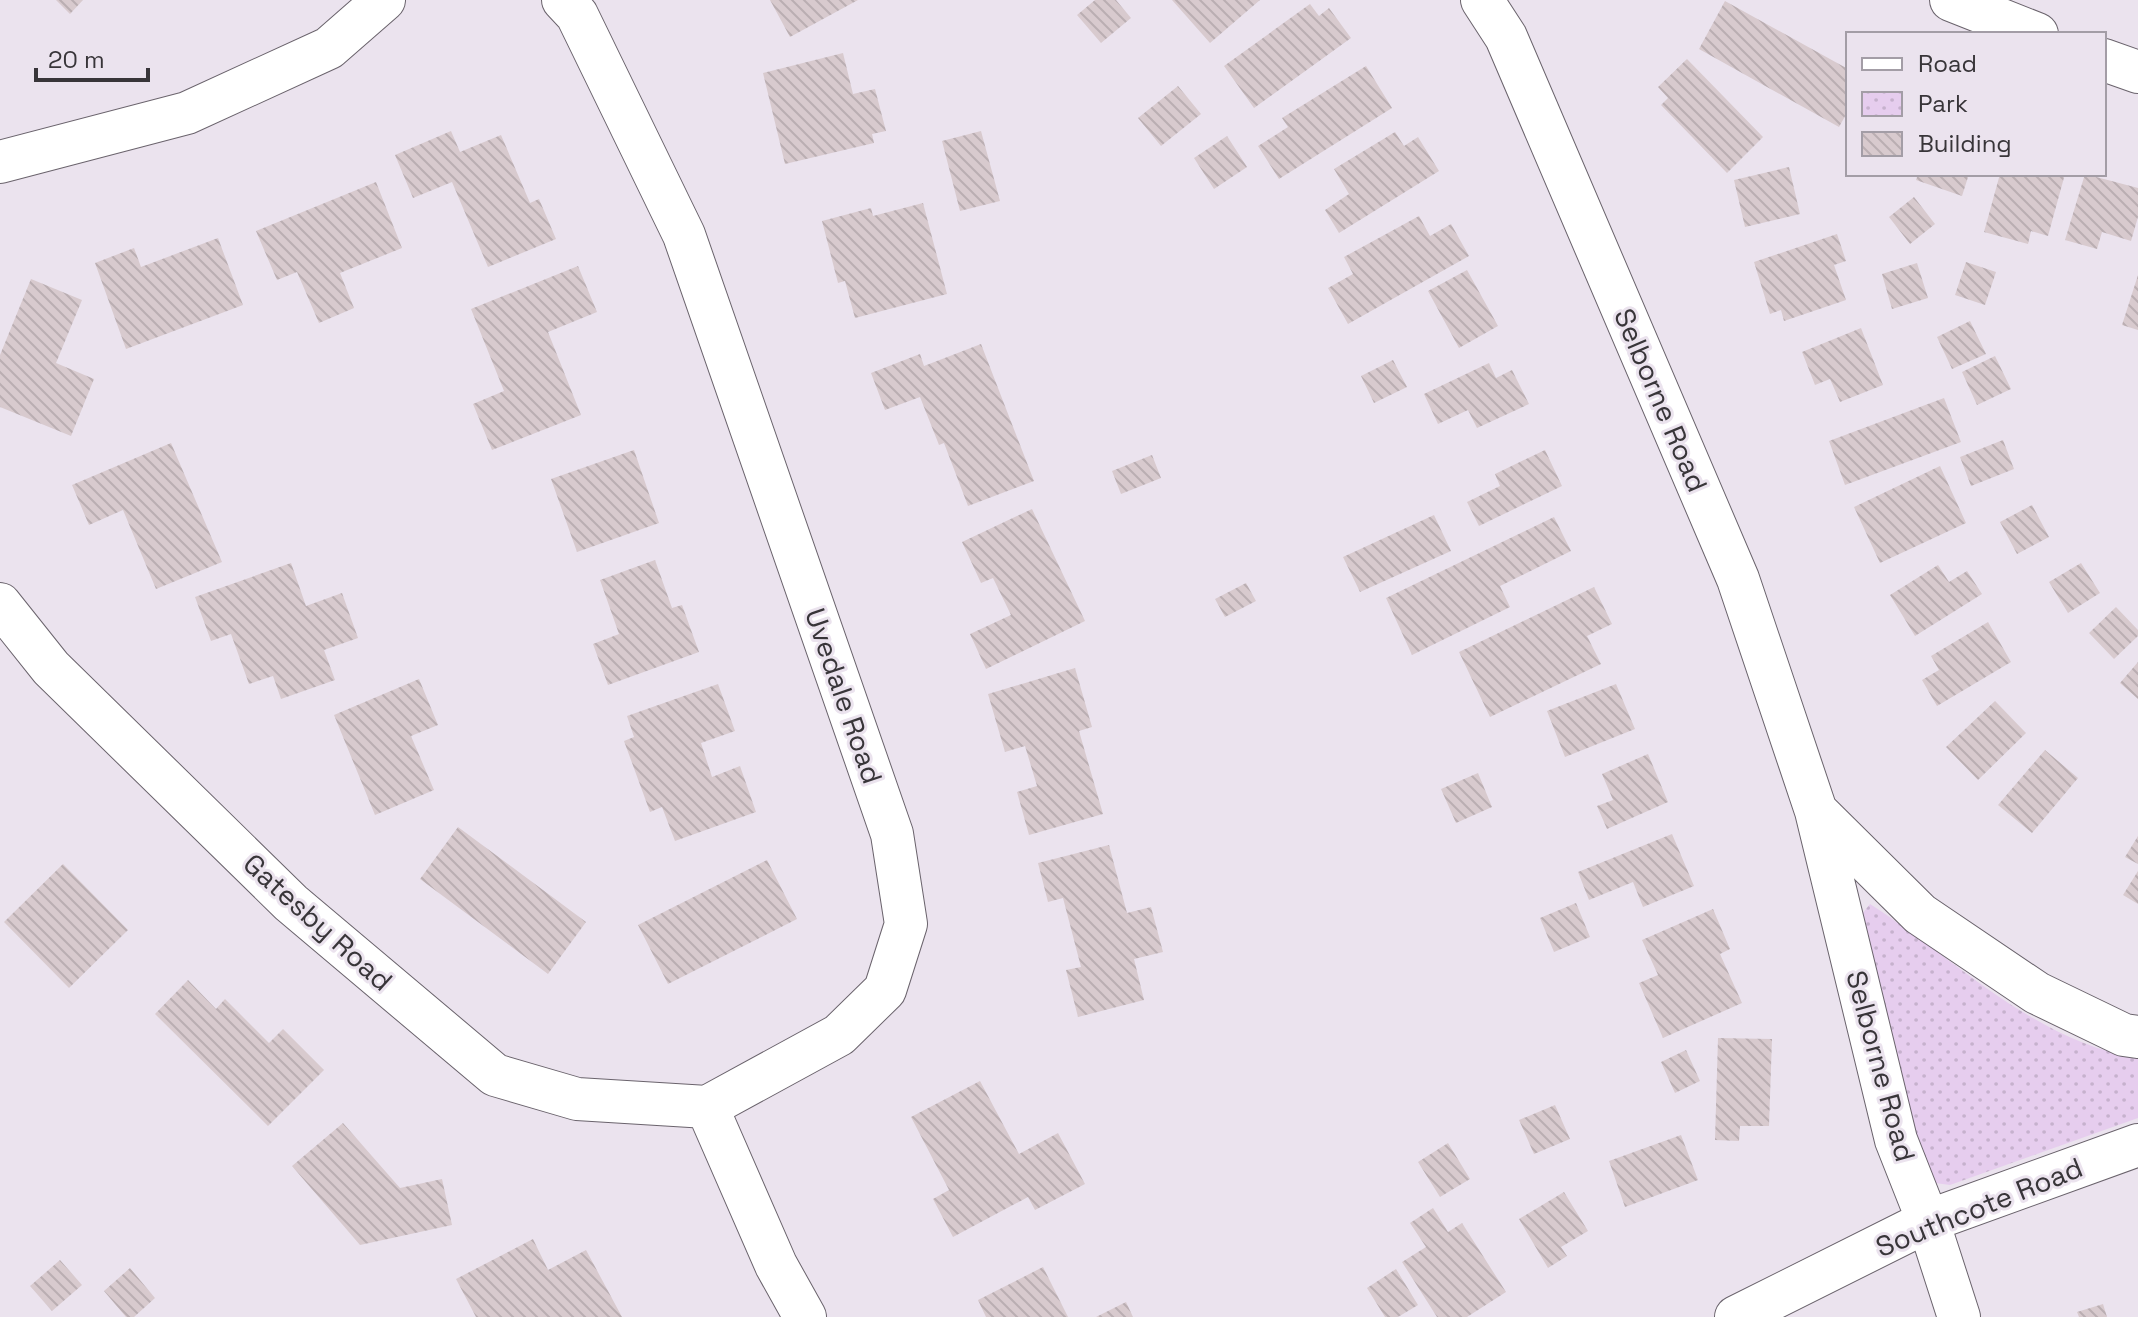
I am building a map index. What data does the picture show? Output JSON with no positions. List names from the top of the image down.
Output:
{
  "streets": {
    "street": [
      "Selborne Road",
      "Uvedale Road",
      "Gatesby Road",
      "Southcote Road"
    ]
  },
  "crossings": [
    ["Selborne Road", "Southcote Road"],
    ["Uvedale Road", "Gatesby Road"]
  ],
  "legend": ["Road", "Park", "Building"],
  "scale_bar": "20 m"
}
